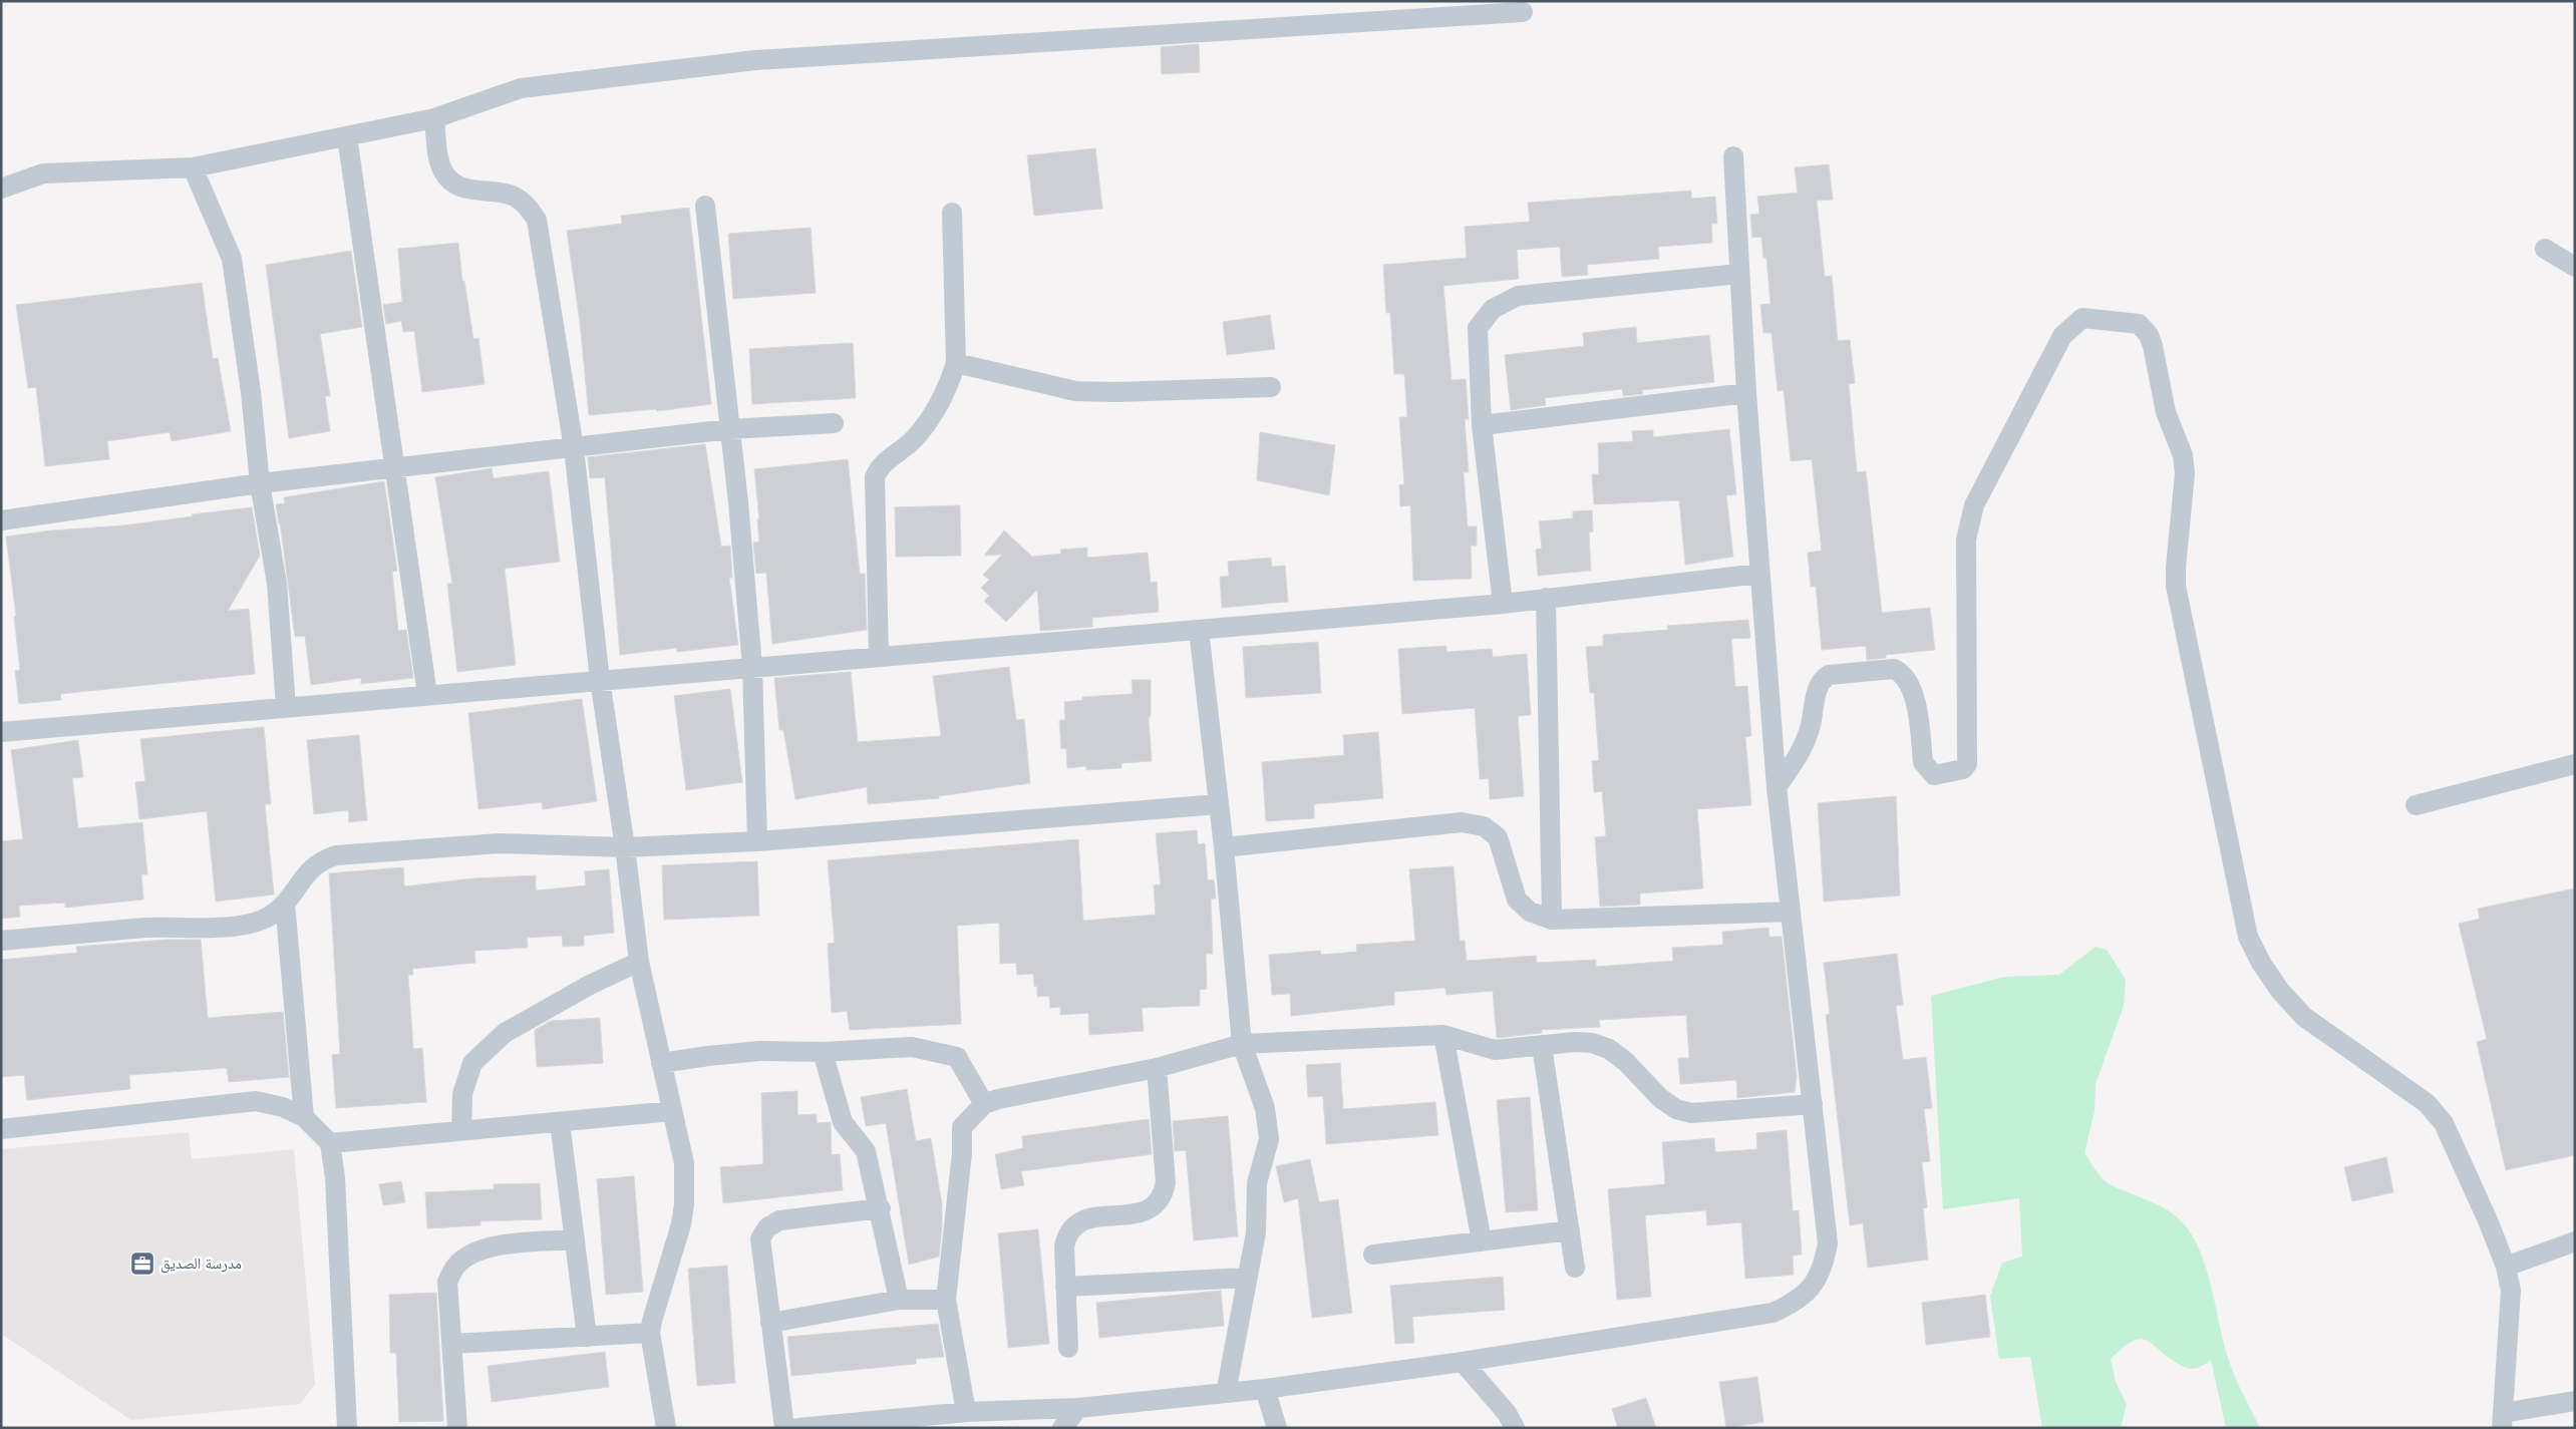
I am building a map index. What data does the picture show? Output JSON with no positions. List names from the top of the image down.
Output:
{
  "places": {
    "office": ["مدرسة الصديق"]
  }
}
